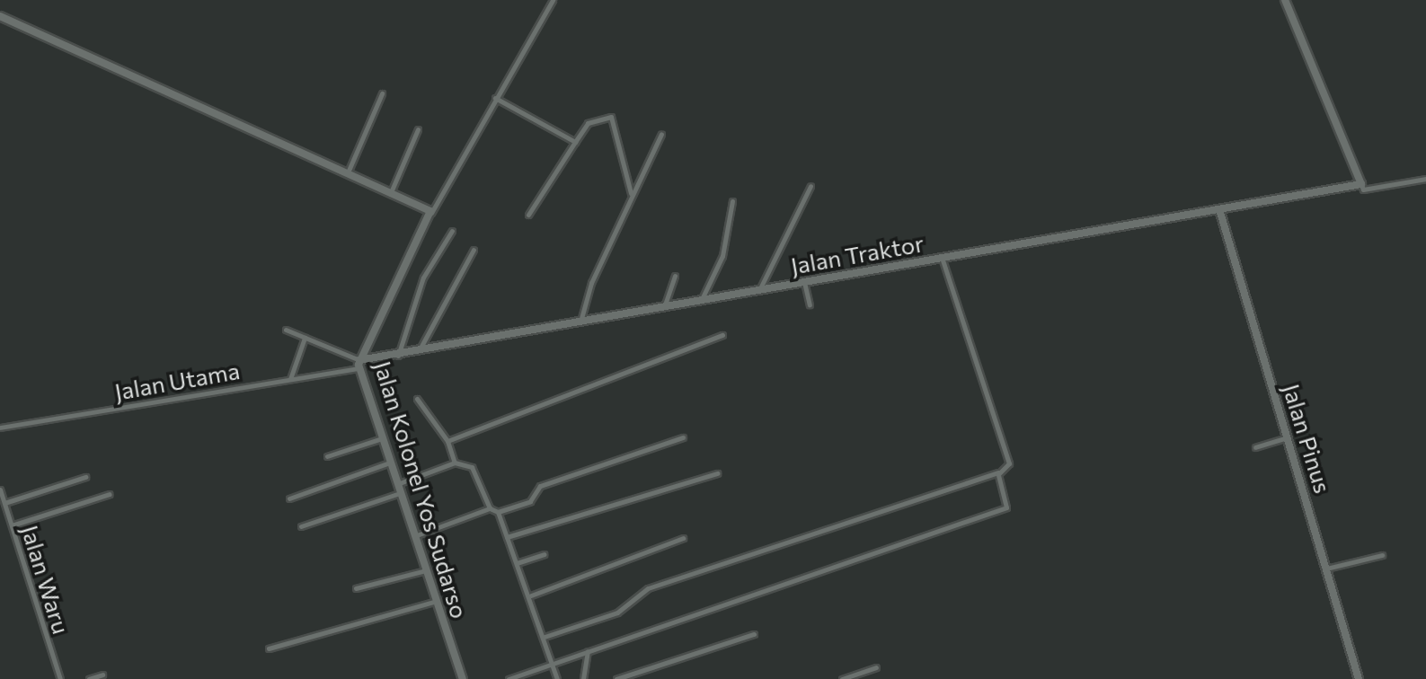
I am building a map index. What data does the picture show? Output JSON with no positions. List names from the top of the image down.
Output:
{
  "streets": {
    "street": [
      "Jalan Traktor",
      "Jalan Utama",
      "Jalan Pinus",
      "Jalan Kolonel Yos Sudarso",
      "Jalan Waru"
    ]
  },
  "crossings": [
    ["Jalan Traktor", "Jalan Utama"],
    ["Jalan Traktor", "Jalan Pinus"],
    ["Jalan Traktor", "Jalan Kolonel Yos Sudarso"],
    ["Jalan Utama", "Jalan Kolonel Yos Sudarso"]
  ]
}
